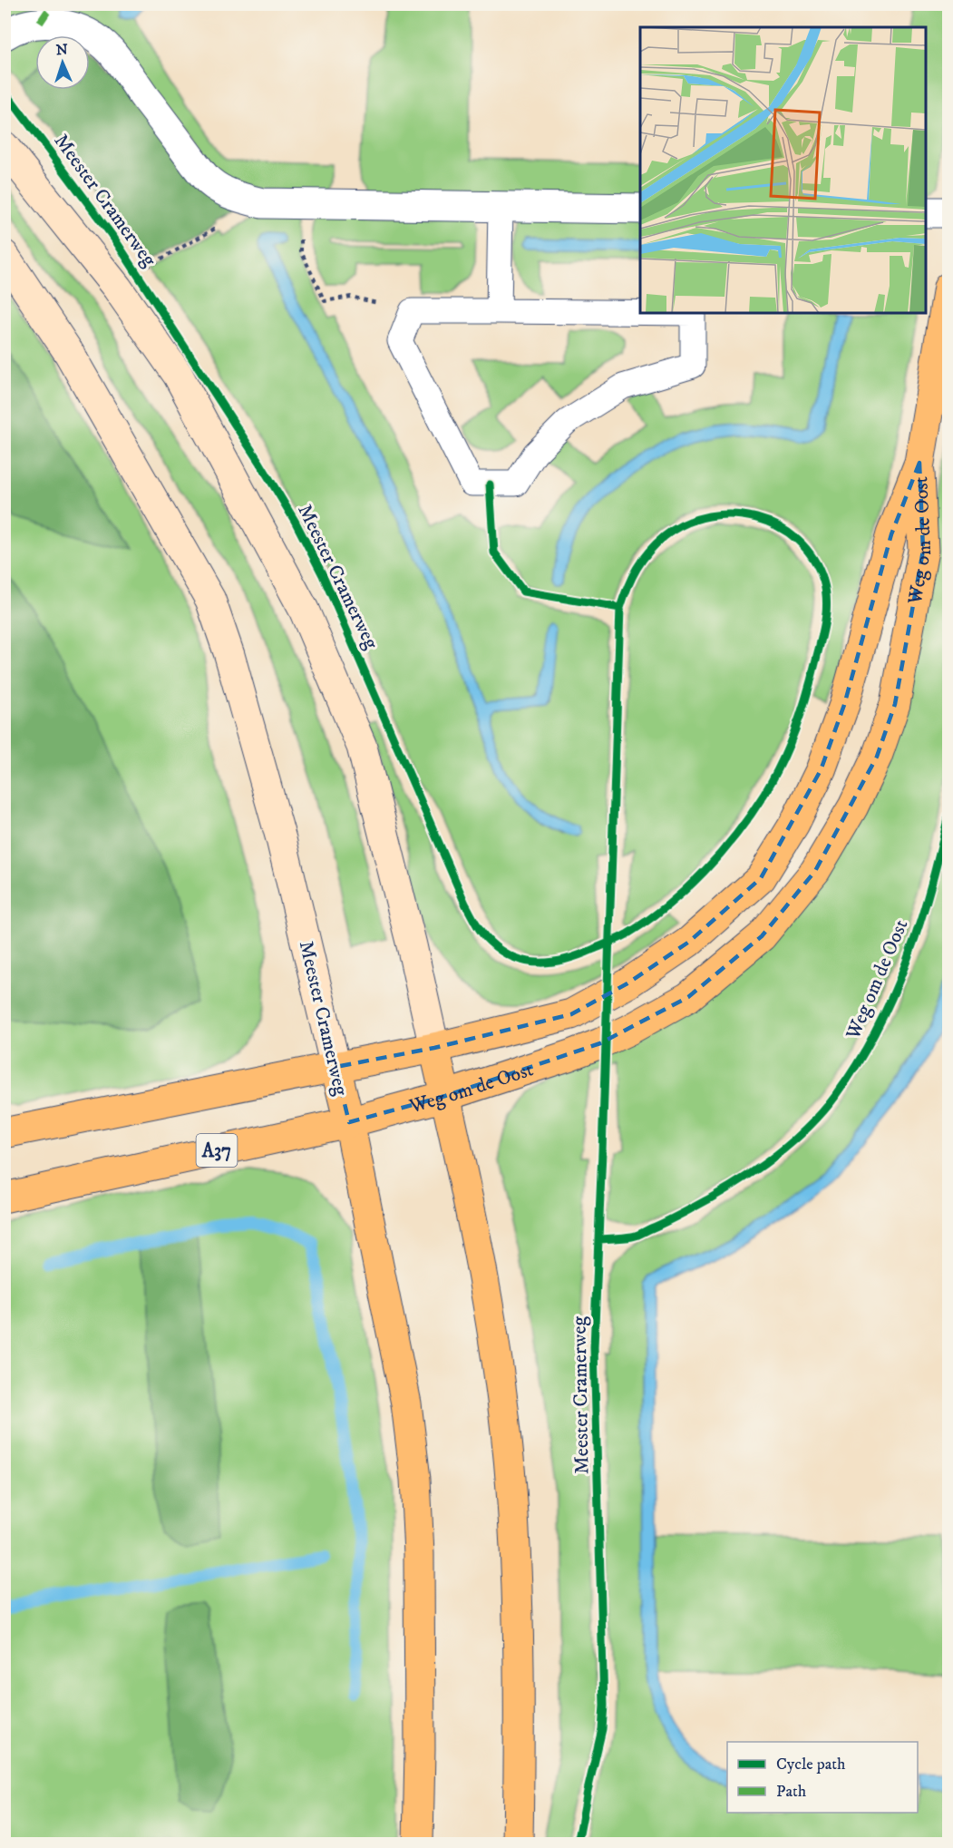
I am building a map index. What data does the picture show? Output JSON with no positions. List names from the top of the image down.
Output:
{
  "streets": {
    "main road": ["Meester Cramerweg", "Weg om de Oost", "A37"]
  },
  "crossings": [
    ["Meester Cramerweg", "Weg om de Oost"],
    ["Meester Cramerweg", "A37"],
    ["Weg om de Oost", "A37"]
  ],
  "legend": ["Cycle path", "Path"],
  "north": "top"
}
